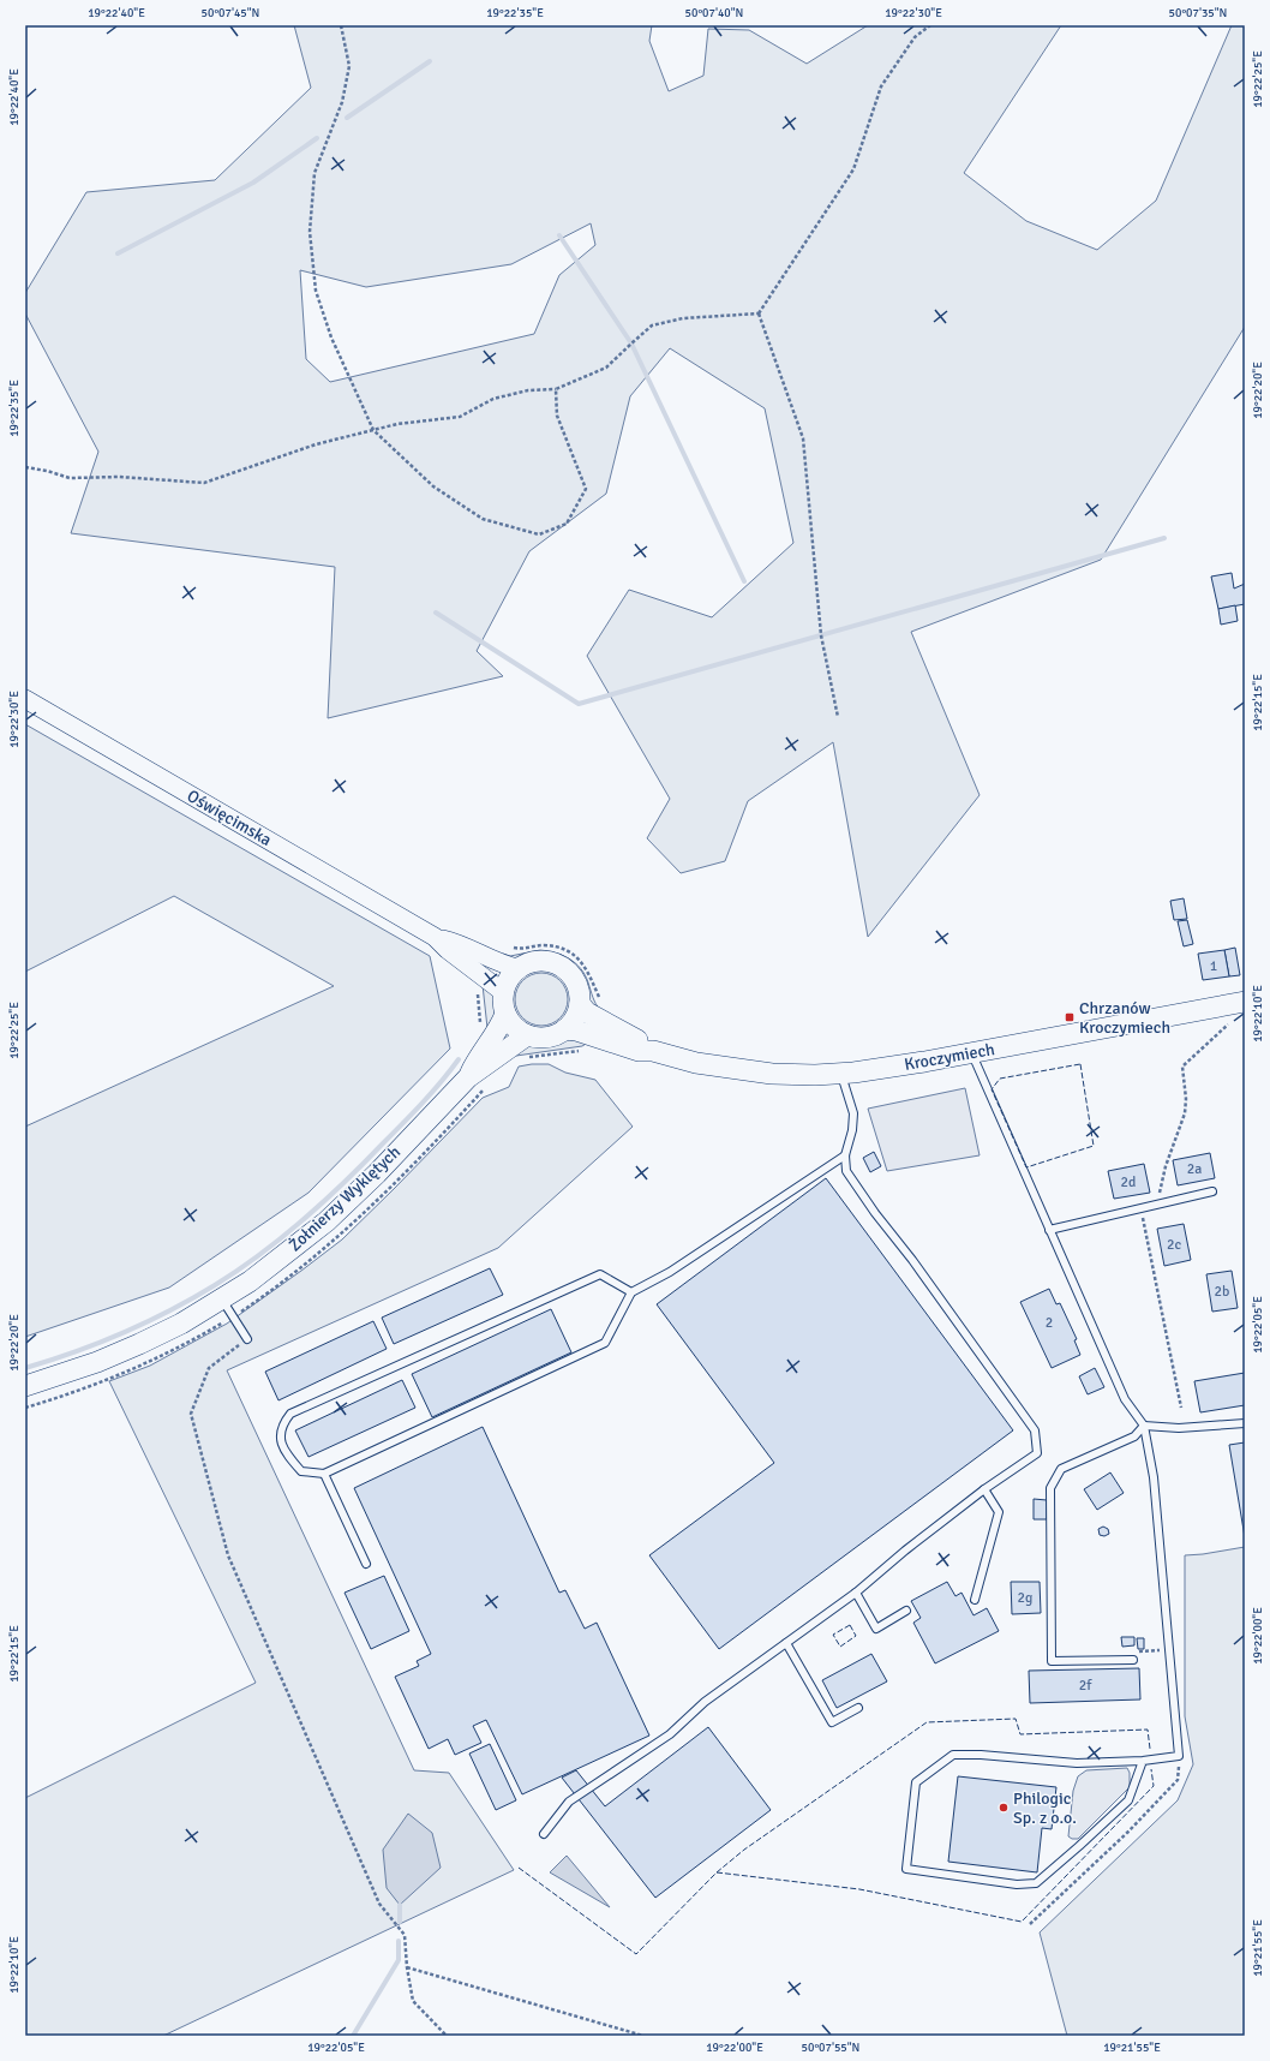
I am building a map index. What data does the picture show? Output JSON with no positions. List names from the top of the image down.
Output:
{
  "streets": {
    "main road": ["Kroczymiech", "Żołnierzy Wyklętych"],
    "street": ["Oświęcimska"]
  },
  "crossings": [
    ["Oświęcimska", "Kroczymiech"],
    ["Oświęcimska", "Żołnierzy Wyklętych"],
    ["Kroczymiech", "Żołnierzy Wyklętych"]
  ],
  "places": {
    "transit": ["Chrzanów Kroczymiech"],
    "other": ["Philogic Sp. z o.o."]
  },
  "house_numbers": [
    "1",
    "2a",
    "2d",
    "2c",
    "2b",
    "2",
    "2g",
    "2f"
  ],
  "coordinates": [
    "19°22'40\"E",
    "50°07'45\"N",
    "19°22'35\"E",
    "50°07'40\"N",
    "19°22'30\"E",
    "50°07'35\"N",
    "19°22'25\"E",
    "19°22'20\"E",
    "19°22'15\"E",
    "19°22'10\"E",
    "19°22'05\"E",
    "19°22'00\"E",
    "19°21'55\"E",
    "50°07'55\"N"
  ]
}
